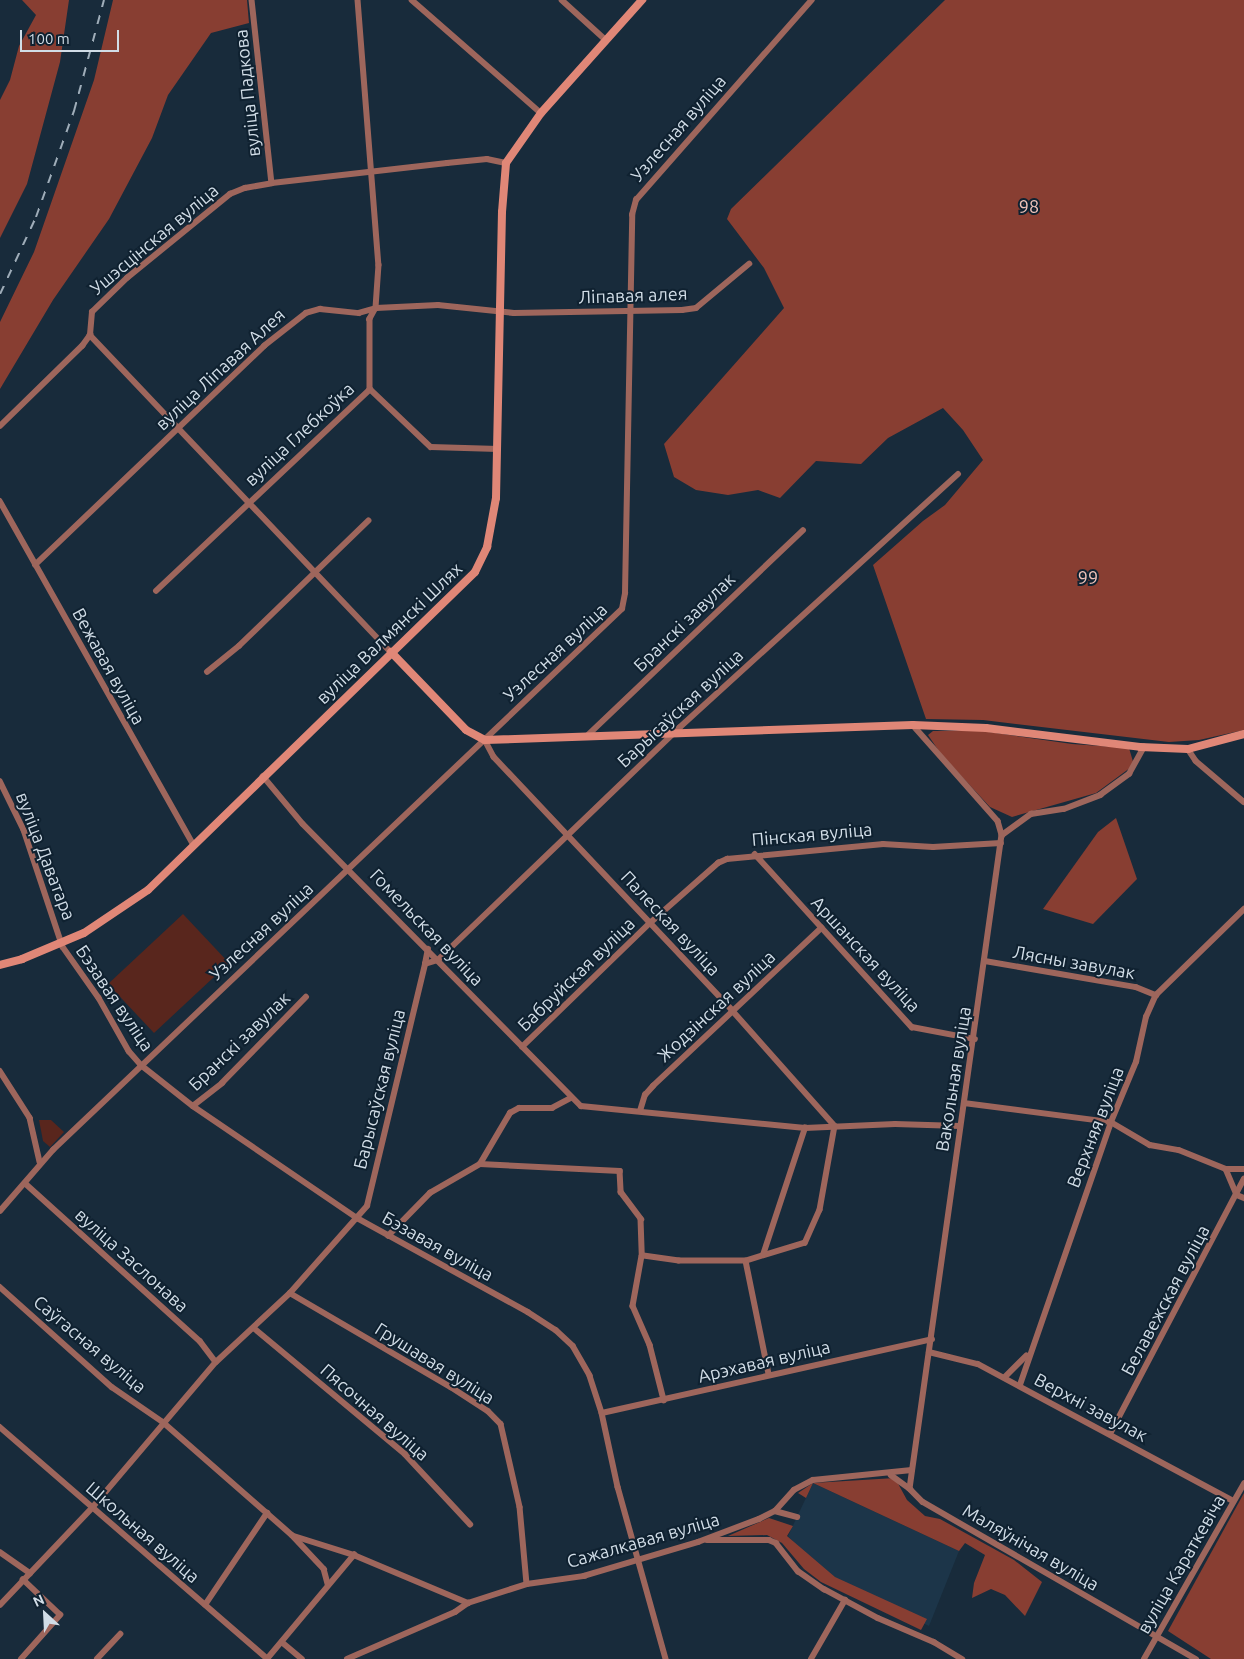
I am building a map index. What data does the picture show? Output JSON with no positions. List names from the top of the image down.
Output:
{
  "streets": {
    "main road": ["вуліца Валмянскі Шлях"],
    "street": [
      "вуліца Падкова",
      "Узлесная вуліца",
      "Ушэсцінская вуліца",
      "Ліпавая алея",
      "вуліца Ліпавая Алея",
      "вуліца Глебкоўка",
      "Бранскі завулак",
      "Вежавая вуліца",
      "Барысаўская вуліца",
      "Пінская вуліца",
      "вуліца Даватара",
      "Палеская вуліца",
      "Гомельская вуліца",
      "Аршанская вуліца",
      "Лясны завулак",
      "Бабруйская вуліца",
      "Бэзавая вуліца",
      "Жодзінская вуліца",
      "Вакольная вуліца",
      "Верхняя вуліца",
      "вуліца Заслонава",
      "Белавежская вуліца",
      "Саўгасная вуліца",
      "Арэхавая вуліца",
      "Грушавая вуліца",
      "Верхні завулак",
      "Пясочная вуліца",
      "Школьная вуліца",
      "Сажалкавая вуліца",
      "Маляўнічая вуліца",
      "вуліца Караткевіча"
    ]
  },
  "crossings": [
    ["вуліца Падкова", "Ушэсцінская вуліца"],
    ["Узлесная вуліца", "Ліпавая алея"],
    ["Узлесная вуліца", "Палеская вуліца"],
    ["Узлесная вуліца", "Гомельская вуліца"],
    ["Узлесная вуліца", "Бэзавая вуліца"],
    ["Ушэсцінская вуліца", "вуліца Глебкоўка"],
    ["Ушэсцінская вуліца", "вуліца Валмянскі Шлях"],
    ["Ліпавая алея", "вуліца Ліпавая Алея"],
    ["Ліпавая алея", "вуліца Валмянскі Шлях"],
    ["вуліца Ліпавая Алея", "вуліца Глебкоўка"],
    ["вуліца Ліпавая Алея", "вуліца Валмянскі Шлях"],
    ["вуліца Ліпавая Алея", "Вежавая вуліца"],
    ["вуліца Глебкоўка", "вуліца Валмянскі Шлях"],
    ["Бранскі завулак", "Бэзавая вуліца"],
    ["вуліца Валмянскі Шлях", "Вежавая вуліца"],
    ["вуліца Валмянскі Шлях", "вуліца Даватара"],
    ["вуліца Валмянскі Шлях", "Гомельская вуліца"],
    ["вуліца Валмянскі Шлях", "Бэзавая вуліца"],
    ["Барысаўская вуліца", "Палеская вуліца"],
    ["Барысаўская вуліца", "Гомельская вуліца"],
    ["Барысаўская вуліца", "Бэзавая вуліца"],
    ["Пінская вуліца", "Палеская вуліца"],
    ["Пінская вуліца", "Аршанская вуліца"],
    ["Пінская вуліца", "Бабруйская вуліца"],
    ["Пінская вуліца", "Вакольная вуліца"],
    ["вуліца Даватара", "Бэзавая вуліца"],
    ["Палеская вуліца", "Гомельская вуліца"],
    ["Палеская вуліца", "Бабруйская вуліца"],
    ["Палеская вуліца", "Жодзінская вуліца"],
    ["Гомельская вуліца", "Бабруйская вуліца"],
    ["Гомельская вуліца", "Жодзінская вуліца"],
    ["Гомельская вуліца", "Вакольная вуліца"],
    ["Аршанская вуліца", "Жодзінская вуліца"],
    ["Аршанская вуліца", "Вакольная вуліца"],
    ["Лясны завулак", "Вакольная вуліца"],
    ["Лясны завулак", "Верхняя вуліца"],
    ["Бэзавая вуліца", "Арэхавая вуліца"],
    ["Бэзавая вуліца", "Сажалкавая вуліца"],
    ["Вакольная вуліца", "Арэхавая вуліца"],
    ["Вакольная вуліца", "Верхні завулак"],
    ["Вакольная вуліца", "Сажалкавая вуліца"],
    ["Верхняя вуліца", "Верхні завулак"],
    ["Белавежская вуліца", "Верхні завулак"],
    ["Грушавая вуліца", "Сажалкавая вуліца"],
    ["Верхні завулак", "вуліца Караткевіча"],
    ["Маляўнічая вуліца", "вуліца Караткевіча"]
  ],
  "parks": ["98", "99"],
  "scale_bar": "100 m",
  "north": "top left"
}
